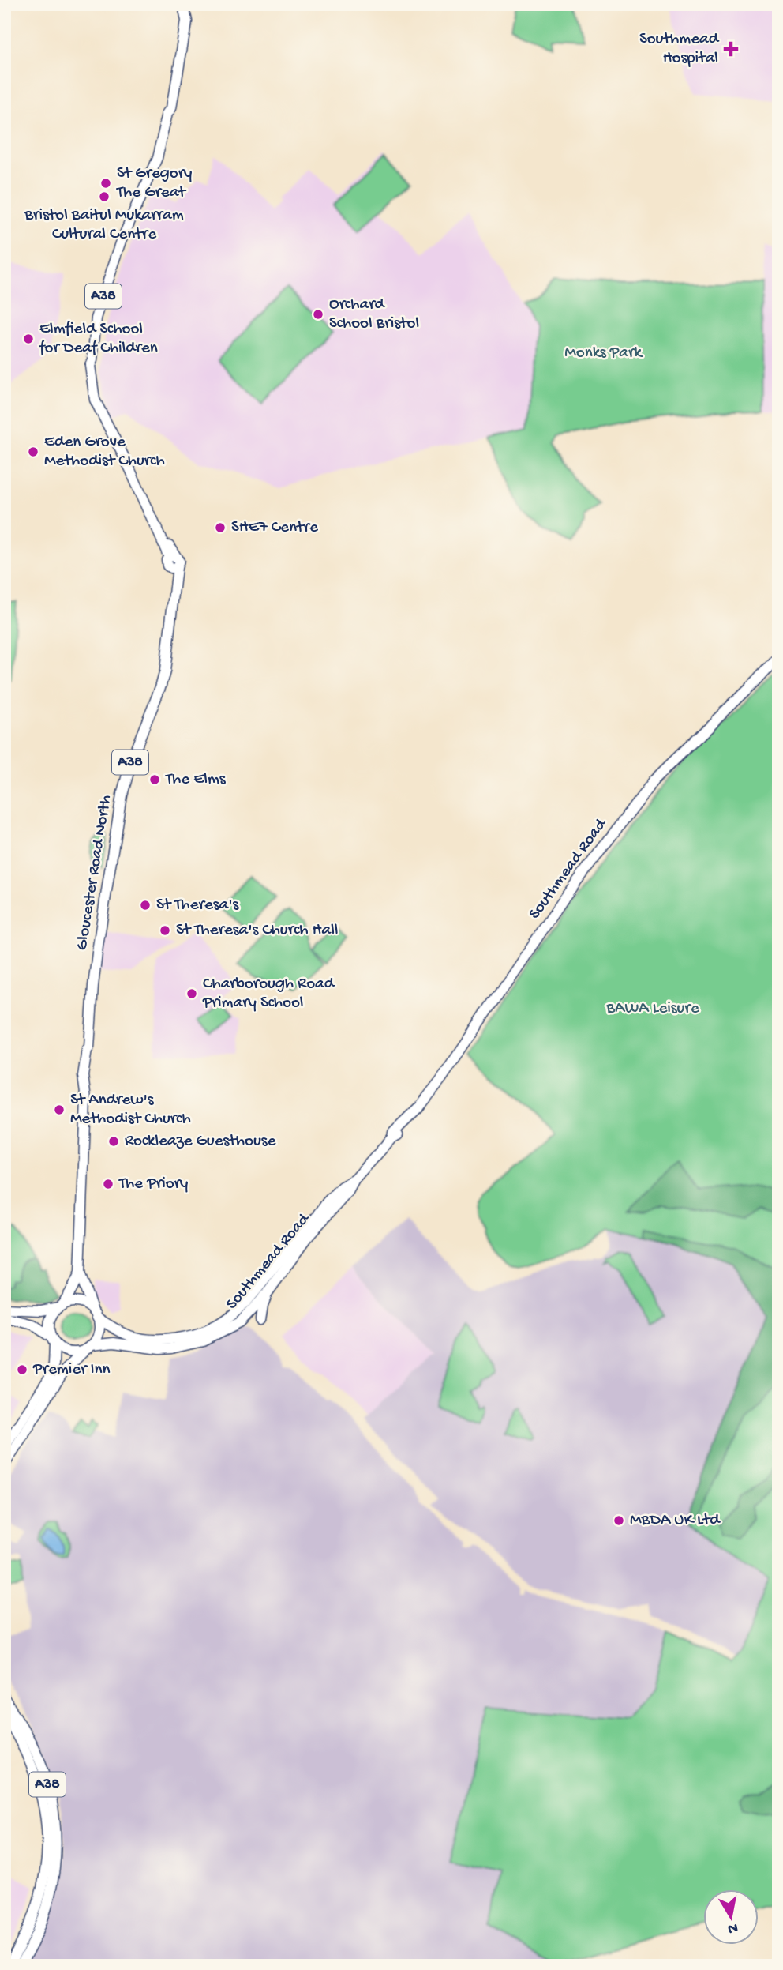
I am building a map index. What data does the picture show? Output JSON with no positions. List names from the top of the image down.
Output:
{
  "streets": {
    "main road": ["A38", "Southmead Road", "Gloucester Road North"]
  },
  "crossings": [
    ["Southmead Road", "Gloucester Road North"]
  ],
  "parks": ["Monks Park", "BAWA Leisure"],
  "places": {
    "health": ["Southmead Hospital"],
    "other": [
      "St Gregory The Great",
      "Bristol Baitul Mukarram Cultural Centre",
      "Orchard School Bristol",
      "Elmfield School for Deaf Children",
      "Eden Grove Methodist Church",
      "SHE7 Centre",
      "The Elms",
      "St Theresa's",
      "St Theresa's Church Hall",
      "Charborough Road Primary School",
      "St Andrew's Methodist Church",
      "Rockleaze Guesthouse",
      "The Priory",
      "Premier Inn",
      "MBDA UK Ltd"
    ]
  },
  "north": "bottom"
}
